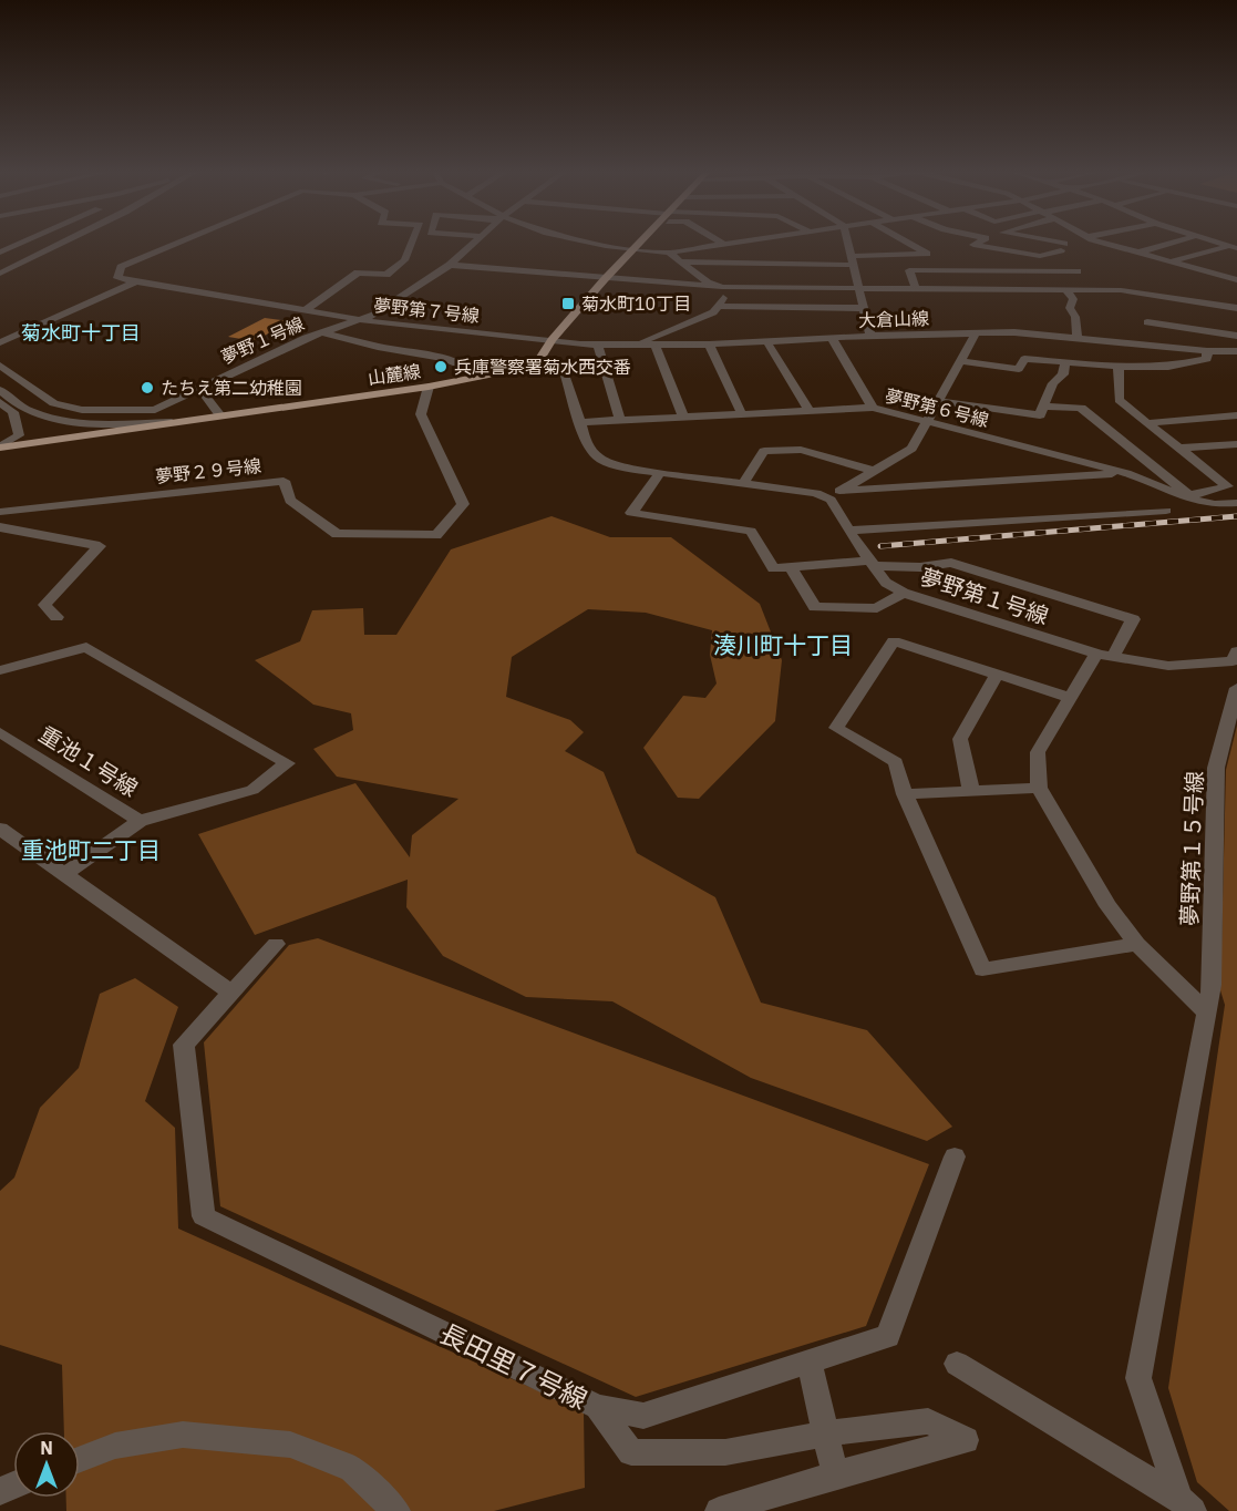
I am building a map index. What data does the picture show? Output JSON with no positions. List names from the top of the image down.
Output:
{
  "streets": {
    "main road": ["山麓線"],
    "street": [
      "夢野第７号線",
      "大倉山線",
      "夢野１号線",
      "夢野第６号線",
      "夢野２９号線",
      "夢野第１号線",
      "重池１号線",
      "夢野第１５号線",
      "長田里７号線"
    ]
  },
  "crossings": [
    ["夢野第７号線", "大倉山線"],
    ["夢野第７号線", "夢野１号線"],
    ["山麓線", "夢野２９号線"]
  ],
  "districts": ["菊水町十丁目", "湊川町十丁目", "重池町二丁目"],
  "places": {
    "transit": ["菊水町10丁目"],
    "other": ["兵庫警察署菊水西交番", "たちえ第二幼稚園"]
  },
  "north": "top"
}
